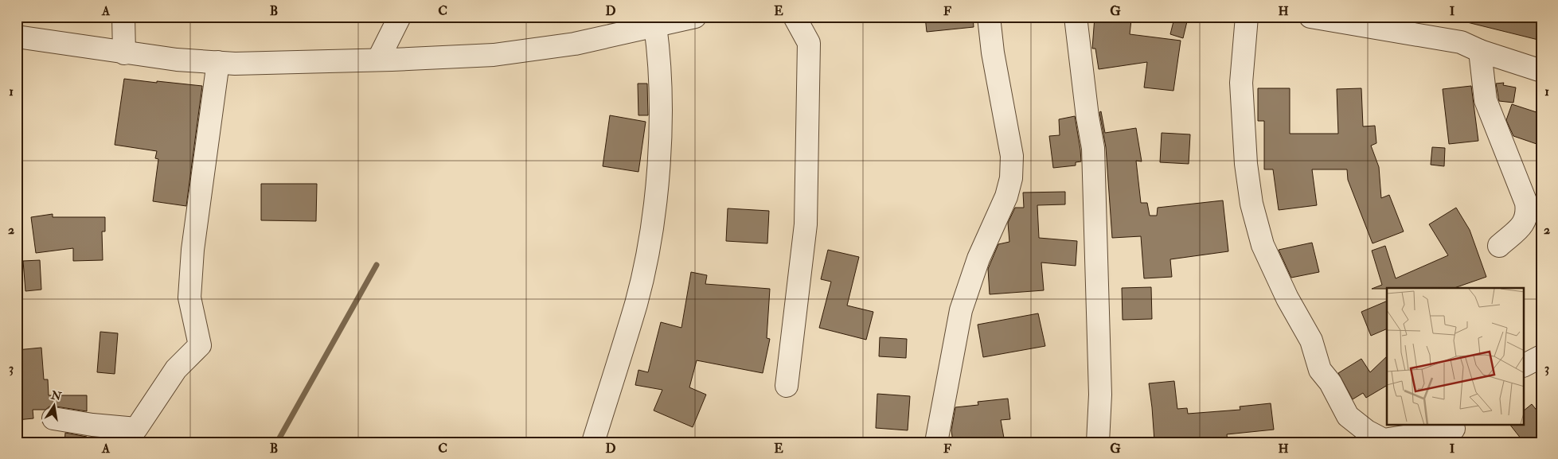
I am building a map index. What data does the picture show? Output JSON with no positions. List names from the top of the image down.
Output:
{
  "north": "top",
  "grid": {
    "columns": [
      "A",
      "B",
      "C",
      "D",
      "E",
      "F",
      "G",
      "H",
      "I"
    ],
    "rows": ["1", "2", "3"]
  }
}
